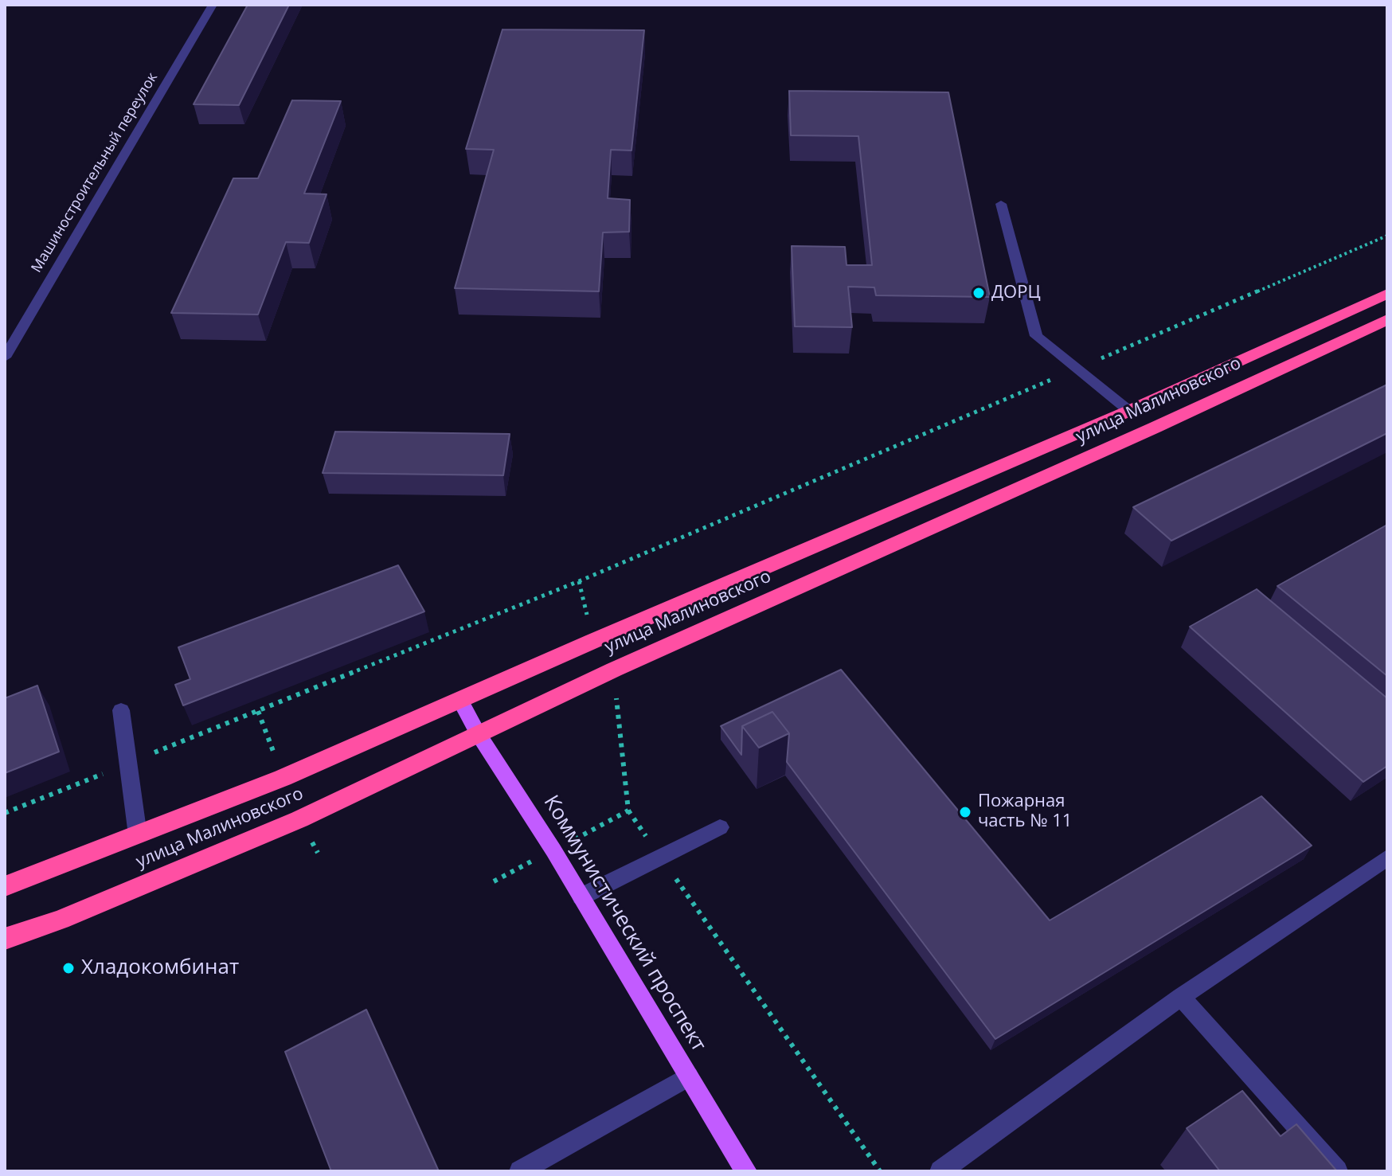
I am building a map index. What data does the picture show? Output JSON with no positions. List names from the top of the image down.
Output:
{
  "streets": {
    "highway": ["улица Малиновского"],
    "main road": ["Коммунистический проспект"],
    "street": ["Машиностроительный переулок"]
  },
  "crossings": [
    ["улица Малиновского", "Коммунистический проспект"]
  ],
  "places": ["ДОРЦ", "Пожарная часть № 11", "Хладокомбинат"]
}
